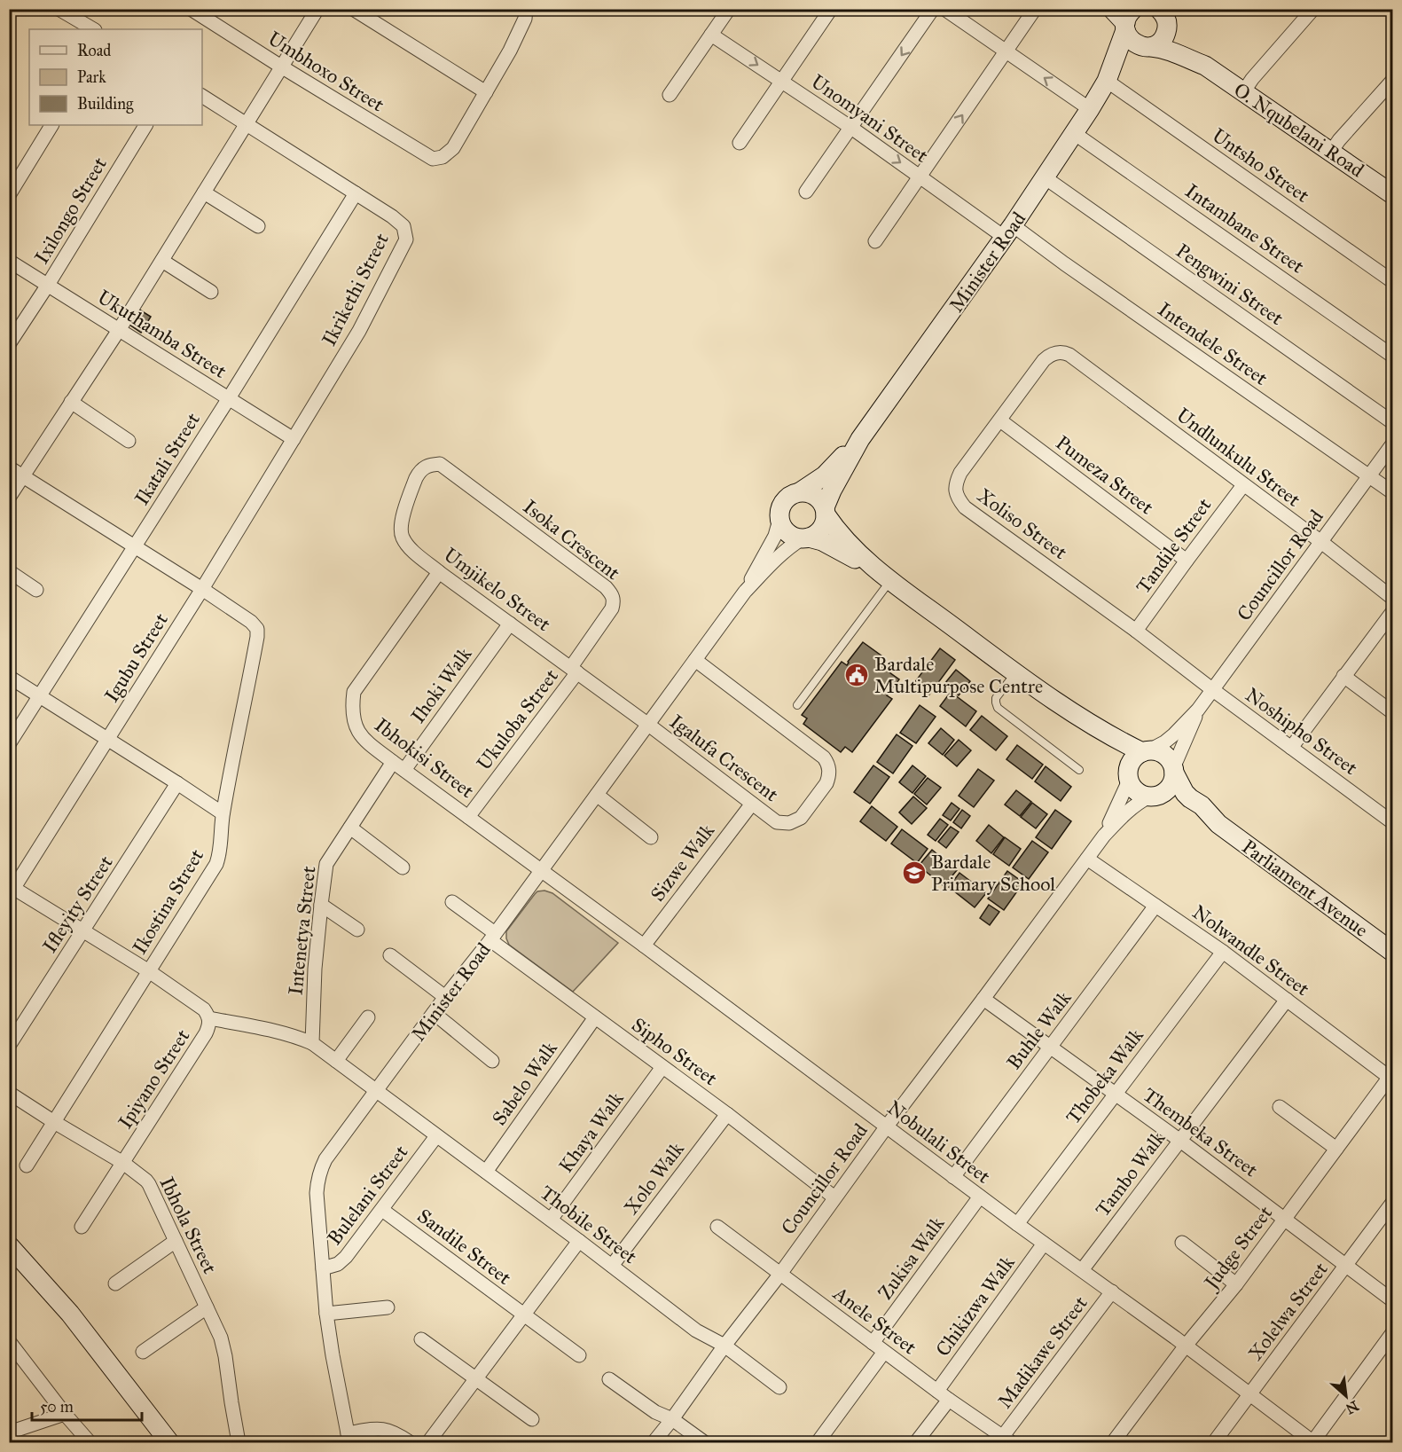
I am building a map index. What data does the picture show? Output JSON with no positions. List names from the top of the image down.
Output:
{
  "streets": {
    "street": [
      "Umbhoxo Street",
      "Unomyani Street",
      "O. Nqubelani Road",
      "Untsho Street",
      "Ixilongo Street",
      "Intambane Street",
      "Minister Road",
      "Pengwini Street",
      "Ikrikethi Street",
      "Ukuthamba Street",
      "Intendele Street",
      "Undlunkulu Street",
      "Ikatali Street",
      "Pumeza Street",
      "Xoliso Street",
      "Isoka Crescent",
      "Tandile Street",
      "Councillor Road",
      "Umjikelo Street",
      "Igubu Street",
      "Ihoki Walk",
      "Ukuloba Street",
      "Noshipho Street",
      "Ibhokisi Street",
      "Igalufa Crescent",
      "Sizwe Walk",
      "Parliament Avenue",
      "Ikostina Street",
      "Ifleyity Street",
      "Intenetya Street",
      "Nolwandle Street",
      "Buhle Walk",
      "Sipho Street",
      "Thobeka Walk",
      "Ipiyano Street",
      "Sabelo Walk",
      "Khaya Walk",
      "Thembeka Street",
      "Nobulali Street",
      "Tambo Walk",
      "Xolo Walk",
      "Bulelani Street",
      "Thobile Street",
      "Ibhola Street",
      "Sandile Street",
      "Judge Street",
      "Zukisa Walk",
      "Chikizwa Walk",
      "Xolelwa Street",
      "Anele Street",
      "Madikawe Street"
    ]
  },
  "crossings": [
    ["Unomyani Street", "Minister Road"],
    ["Unomyani Street", "Intendele Street"],
    ["O. Nqubelani Road", "Minister Road"],
    ["Untsho Street", "Minister Road"],
    ["Ixilongo Street", "Ukuthamba Street"],
    ["Intambane Street", "Minister Road"],
    ["Minister Road", "Pengwini Street"],
    ["Minister Road", "Intendele Street"],
    ["Minister Road", "Umjikelo Street"],
    ["Minister Road", "Ibhokisi Street"],
    ["Minister Road", "Igalufa Crescent"],
    ["Minister Road", "Sipho Street"],
    ["Minister Road", "Nobulali Street"],
    ["Minister Road", "Bulelani Street"],
    ["Minister Road", "Thobile Street"],
    ["Ikrikethi Street", "Ukuthamba Street"],
    ["Ikrikethi Street", "Ikatali Street"],
    ["Ikrikethi Street", "Igubu Street"],
    ["Ukuthamba Street", "Ikatali Street"],
    ["Ukuthamba Street", "Igubu Street"],
    ["Intendele Street", "Councillor Road"],
    ["Undlunkulu Street", "Xoliso Street"],
    ["Undlunkulu Street", "Tandile Street"],
    ["Undlunkulu Street", "Councillor Road"],
    ["Pumeza Street", "Xoliso Street"],
    ["Pumeza Street", "Tandile Street"],
    ["Xoliso Street", "Tandile Street"],
    ["Xoliso Street", "Councillor Road"],
    ["Xoliso Street", "Noshipho Street"],
    ["Isoka Crescent", "Umjikelo Street"],
    ["Isoka Crescent", "Ukuloba Street"],
    ["Councillor Road", "Noshipho Street"],
    ["Councillor Road", "Parliament Avenue"],
    ["Councillor Road", "Nolwandle Street"],
    ["Councillor Road", "Sipho Street"],
    ["Councillor Road", "Thembeka Street"],
    ["Councillor Road", "Nobulali Street"],
    ["Councillor Road", "Thobile Street"],
    ["Councillor Road", "Anele Street"],
    ["Umjikelo Street", "Ihoki Walk"],
    ["Umjikelo Street", "Ukuloba Street"],
    ["Umjikelo Street", "Ibhokisi Street"],
    ["Umjikelo Street", "Igalufa Crescent"],
    ["Igubu Street", "Ikostina Street"],
    ["Igubu Street", "Ipiyano Street"],
    ["Ihoki Walk", "Ibhokisi Street"],
    ["Ihoki Walk", "Intenetya Street"],
    ["Ukuloba Street", "Ibhokisi Street"],
    ["Ibhokisi Street", "Intenetya Street"],
    ["Ibhokisi Street", "Nobulali Street"],
    ["Igalufa Crescent", "Sizwe Walk"],
    ["Sizwe Walk", "Nobulali Street"],
    ["Ikostina Street", "Ipiyano Street"],
    ["Ikostina Street", "Ibhola Street"],
    ["Ifleyity Street", "Ipiyano Street"],
    ["Nolwandle Street", "Buhle Walk"],
    ["Nolwandle Street", "Thobeka Walk"],
    ["Nolwandle Street", "Tambo Walk"],
    ["Nolwandle Street", "Judge Street"],
    ["Buhle Walk", "Thembeka Street"],
    ["Buhle Walk", "Nobulali Street"],
    ["Sipho Street", "Sabelo Walk"],
    ["Sipho Street", "Khaya Walk"],
    ["Sipho Street", "Xolo Walk"],
    ["Thobeka Walk", "Thembeka Street"],
    ["Thobeka Walk", "Nobulali Street"],
    ["Ipiyano Street", "Ibhola Street"],
    ["Sabelo Walk", "Thobile Street"],
    ["Khaya Walk", "Thobile Street"],
    ["Thembeka Street", "Tambo Walk"],
    ["Thembeka Street", "Judge Street"],
    ["Thembeka Street", "Xolelwa Street"],
    ["Nobulali Street", "Tambo Walk"],
    ["Nobulali Street", "Judge Street"],
    ["Nobulali Street", "Zukisa Walk"],
    ["Nobulali Street", "Chikizwa Walk"],
    ["Nobulali Street", "Xolelwa Street"],
    ["Nobulali Street", "Madikawe Street"],
    ["Xolo Walk", "Thobile Street"],
    ["Bulelani Street", "Thobile Street"],
    ["Bulelani Street", "Sandile Street"],
    ["Zukisa Walk", "Anele Street"],
    ["Chikizwa Walk", "Anele Street"],
    ["Anele Street", "Madikawe Street"]
  ],
  "one_way": ["Unomyani Street"],
  "places": {
    "public building": ["Bardale Multipurpose Centre"],
    "school or university": ["Bardale Primary School"]
  },
  "legend": ["Road", "Park", "Building"],
  "scale_bar": "50 m",
  "north": "bottom right"
}
